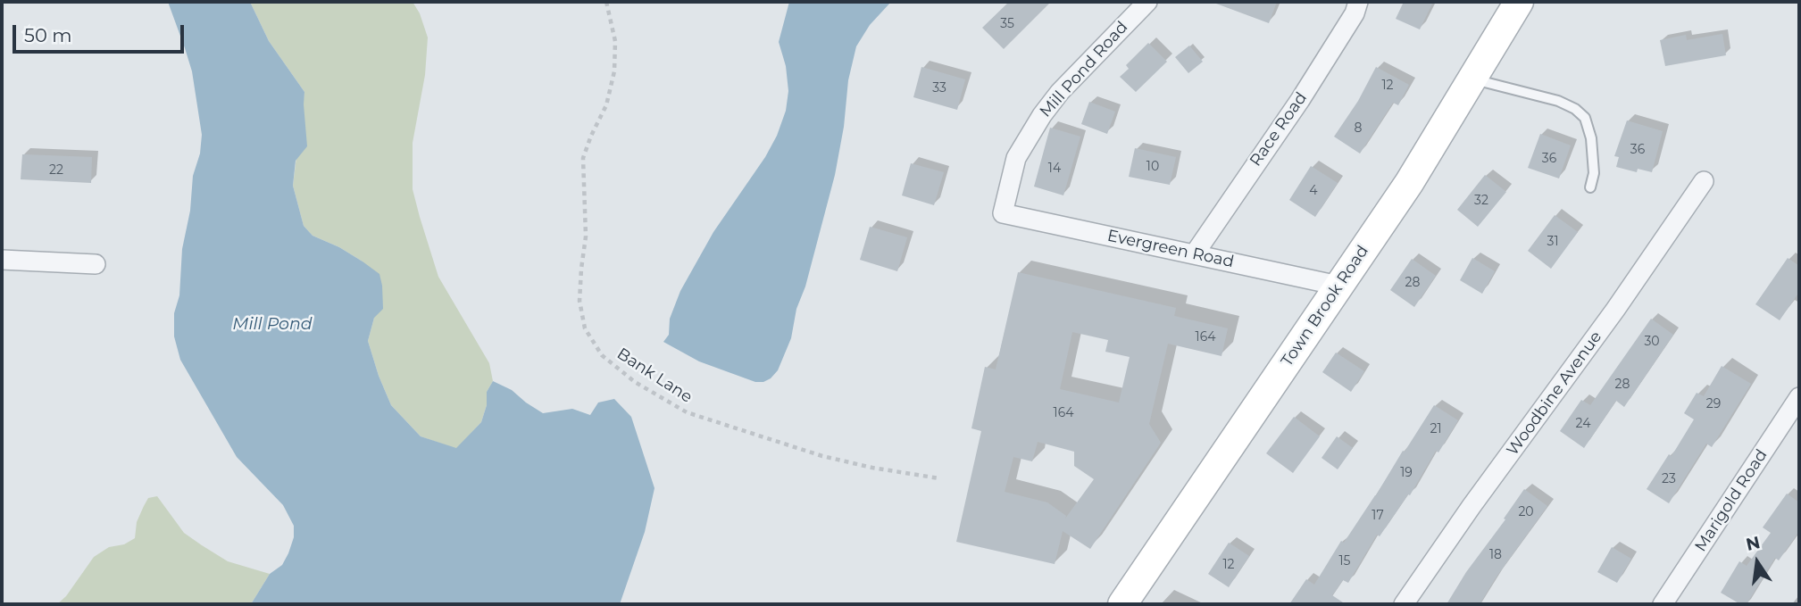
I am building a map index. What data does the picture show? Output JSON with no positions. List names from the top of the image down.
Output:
{
  "streets": {
    "main road": ["Town Brook Road"],
    "street": [
      "Mill Pond Road",
      "Race Road",
      "Evergreen Road",
      "Woodbine Avenue",
      "Marigold Road"
    ],
    "path": ["Bank Lane"]
  },
  "crossings": [
    ["Mill Pond Road", "Evergreen Road"],
    ["Race Road", "Evergreen Road"],
    ["Evergreen Road", "Town Brook Road"]
  ],
  "water": ["Mill Pond"],
  "house_numbers": [
    "35",
    "12",
    "33",
    "8",
    "36",
    "36",
    "10",
    "14",
    "22",
    "4",
    "32",
    "31",
    "28",
    "164",
    "30",
    "28",
    "29",
    "164",
    "24",
    "21",
    "19",
    "23",
    "20",
    "17",
    "18",
    "15",
    "12"
  ],
  "scale_bar": "50 m",
  "north": "top"
}
